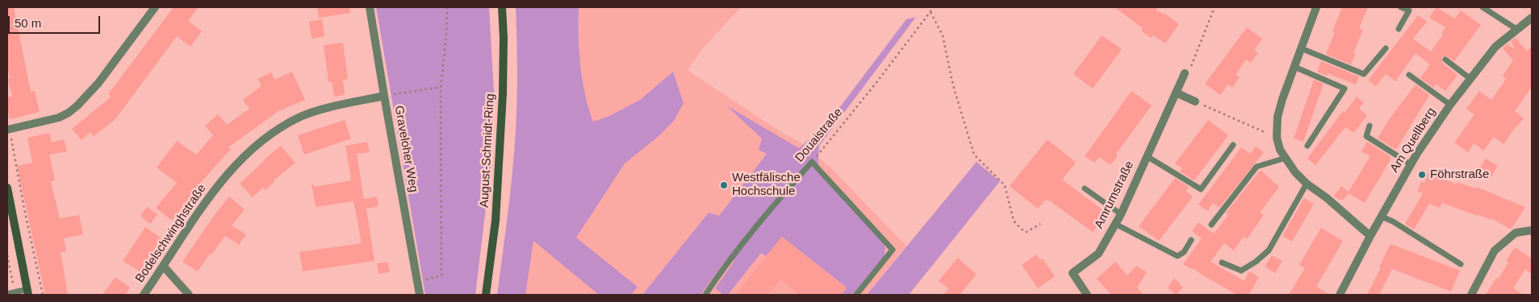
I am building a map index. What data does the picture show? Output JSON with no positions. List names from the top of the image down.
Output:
{
  "streets": {
    "main road": ["August-Schmidt-Ring"],
    "street": [
      "Am Quellberg",
      "Graveloher Weg",
      "Amrumstraße",
      "Bodelschwinghstraße"
    ],
    "lane": ["Douaistraße"]
  },
  "crossings": [
    ["Graveloher Weg", "Bodelschwinghstraße"]
  ],
  "places": ["Föhrstraße", "Westfälische Hochschule"],
  "scale_bar": "50 m"
}
